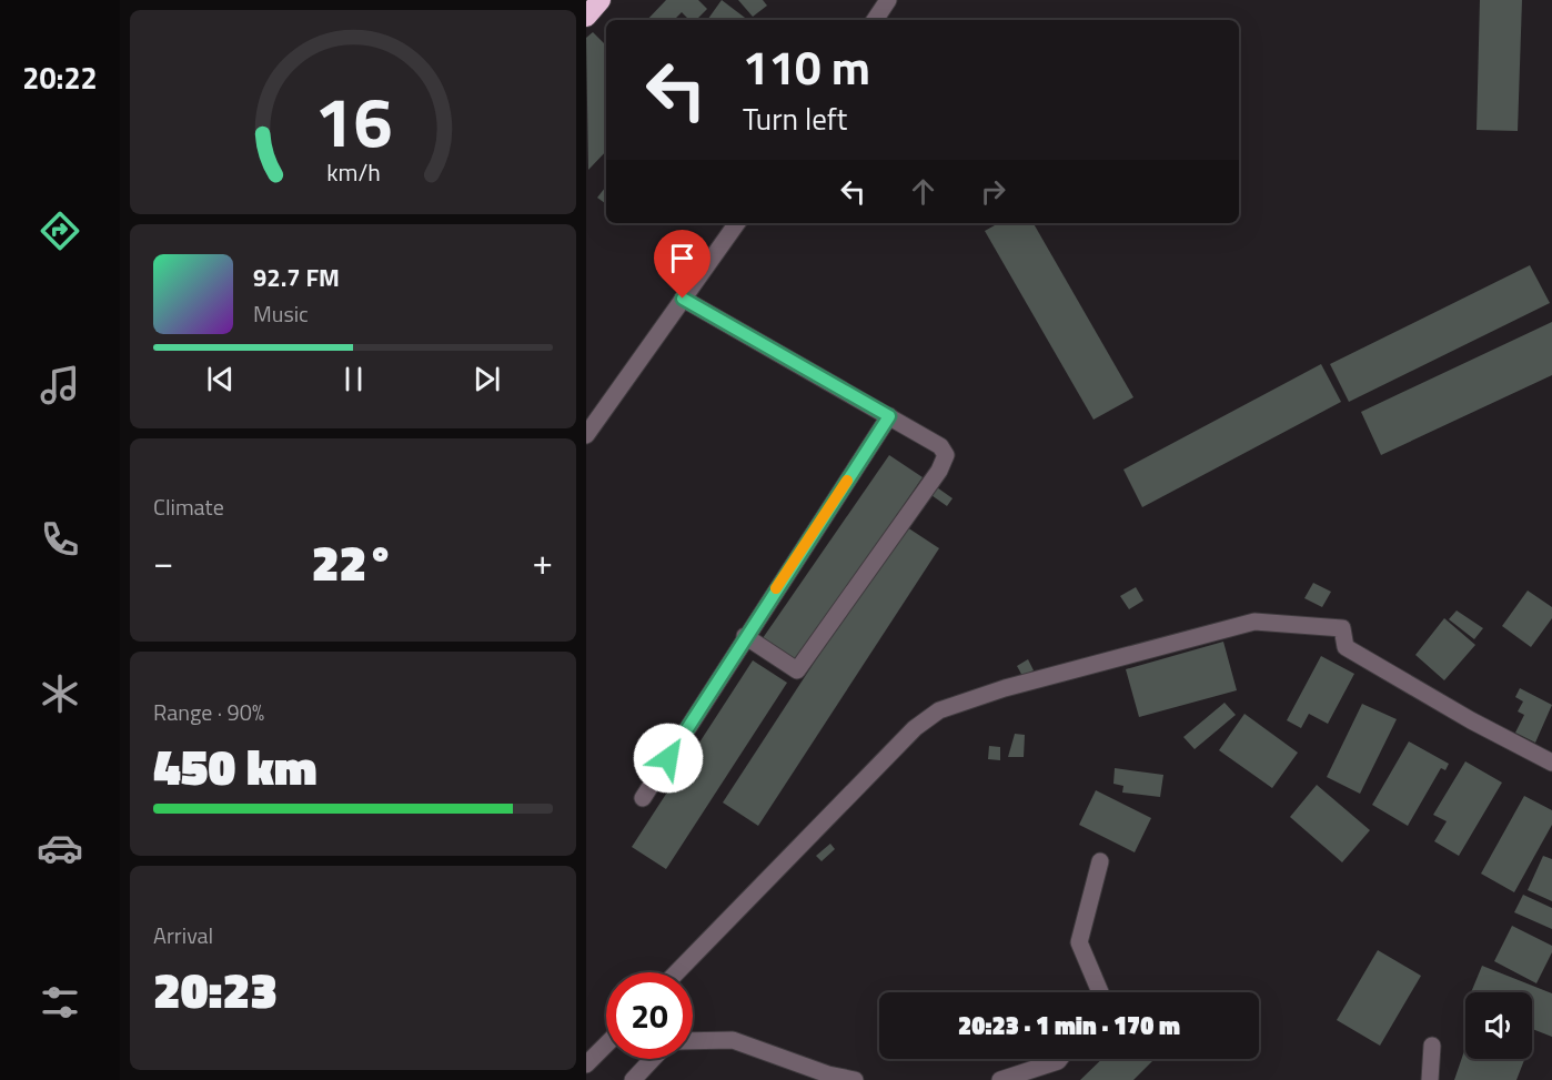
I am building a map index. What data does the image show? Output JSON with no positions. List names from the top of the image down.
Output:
{
  "page": {
    "tabs": "20:22",
    "turn": ["110 m", "Turn left"],
    "song": ["92.7 FM", "Music"],
    "tile": [
      "Climate",
      ["Range · 90%", "450 km"],
      ["Arrival", "20:23"]
    ],
    "heat": ["−", "22°", "+"],
    "limit": "20",
    "trip": "20:23 · 1 min · 170 m",
    "gauge": ["16", "km/h"]
  }
}
